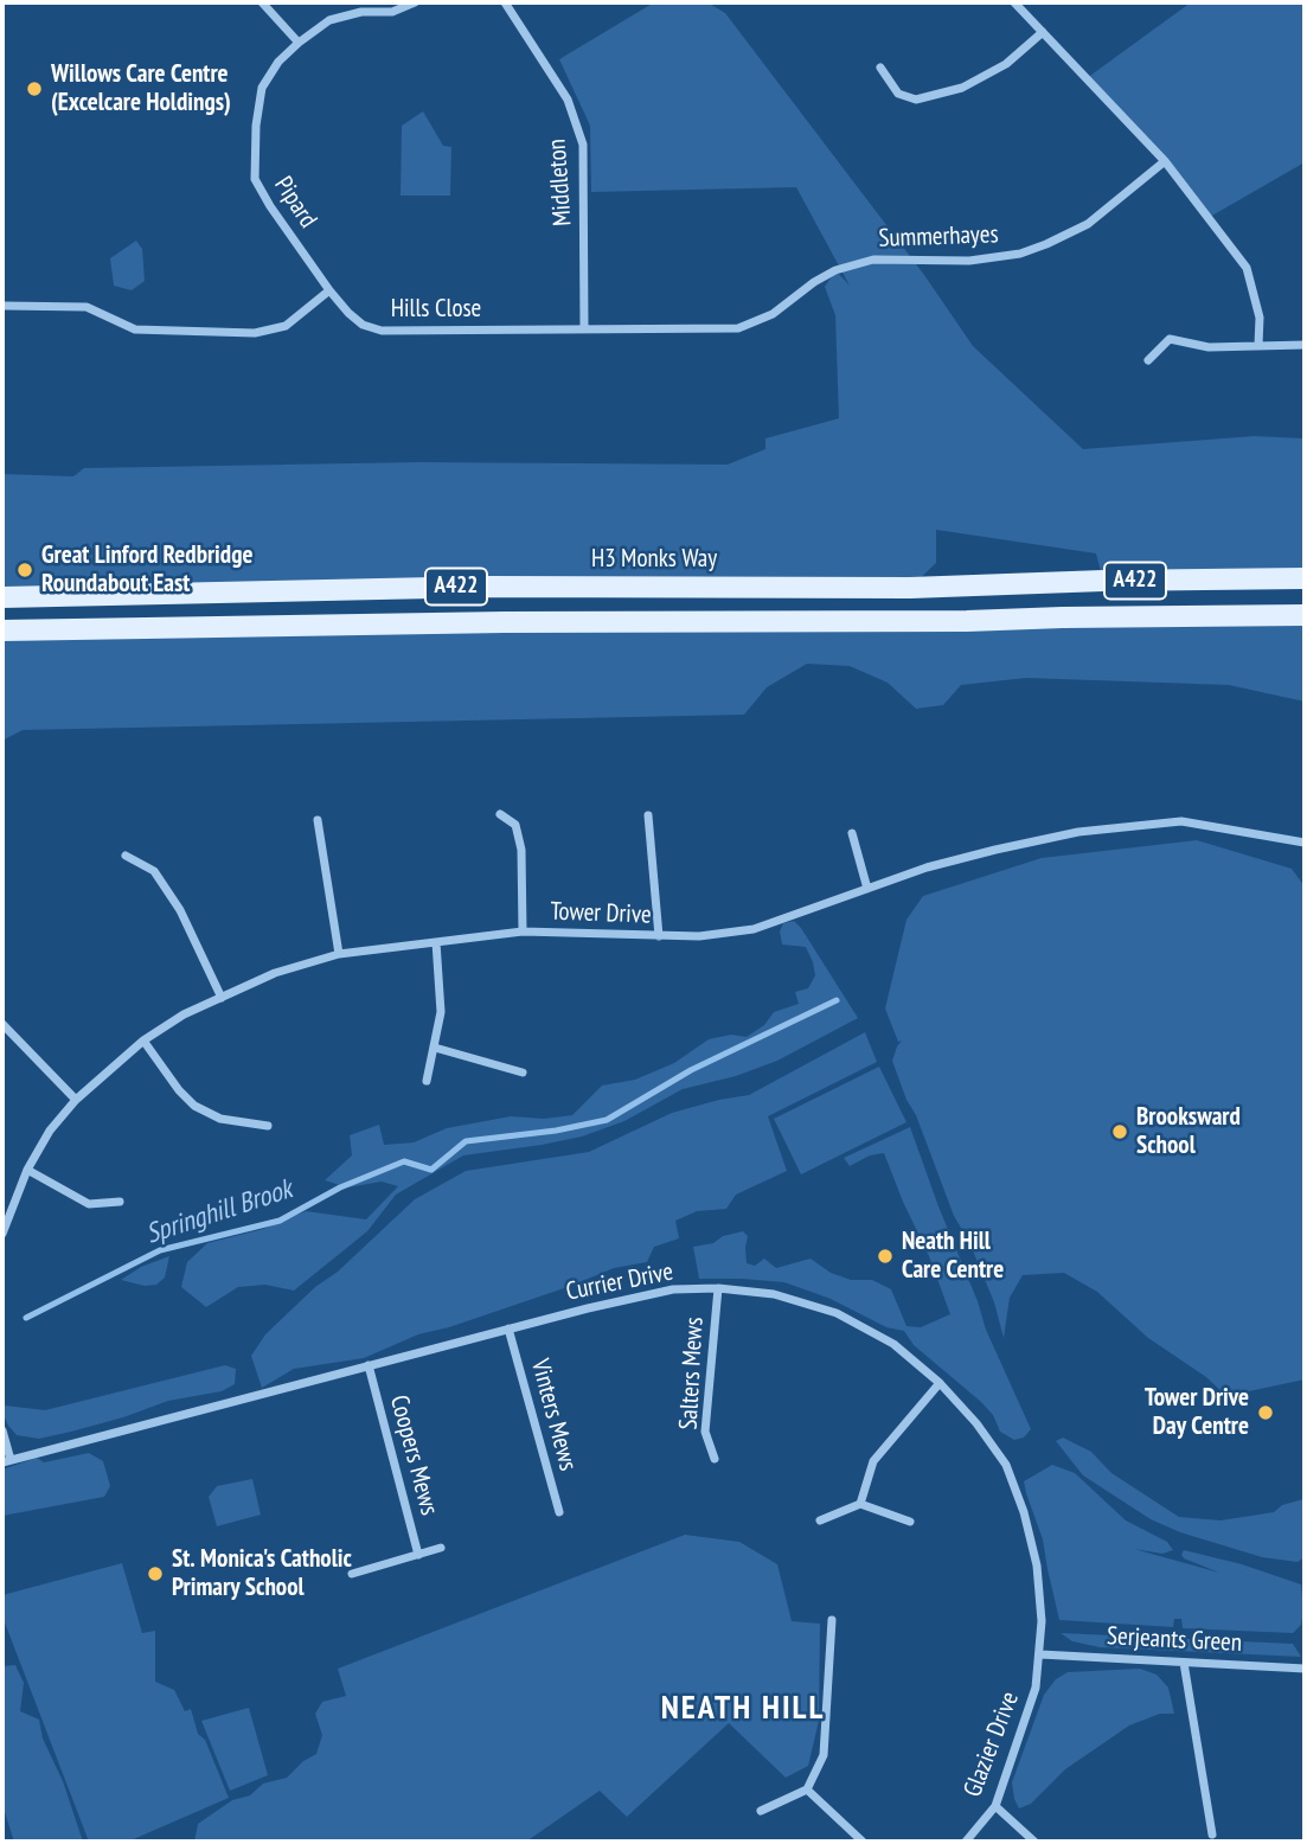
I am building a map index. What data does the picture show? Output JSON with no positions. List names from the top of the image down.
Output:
{
  "streets": {
    "main road": ["H3 Monks Way", "A422"],
    "street": [
      "Middleton",
      "Pipard",
      "Summerhayes",
      "Hills Close",
      "Tower Drive",
      "Currier Drive",
      "Salters Mews",
      "Vinters Mews",
      "Coopers Mews",
      "Serjeants Green",
      "Glazier Drive"
    ]
  },
  "crossings": [
    ["Middleton", "Hills Close"],
    ["Pipard", "Hills Close"],
    ["Summerhayes", "Hills Close"],
    ["Currier Drive", "Salters Mews"],
    ["Currier Drive", "Vinters Mews"],
    ["Currier Drive", "Coopers Mews"],
    ["Currier Drive", "Serjeants Green"],
    ["Currier Drive", "Glazier Drive"],
    ["Serjeants Green", "Glazier Drive"]
  ],
  "districts": ["NEATH HILL"],
  "water": ["Springhill Brook"],
  "places": [
    "Willows Care Centre (Excelcare Holdings)",
    "Great Linford Redbridge Roundabout East",
    "Brooksward School",
    "Neath Hill Care Centre",
    "Tower Drive Day Centre",
    "St. Monica's Catholic Primary School"
  ]
}
